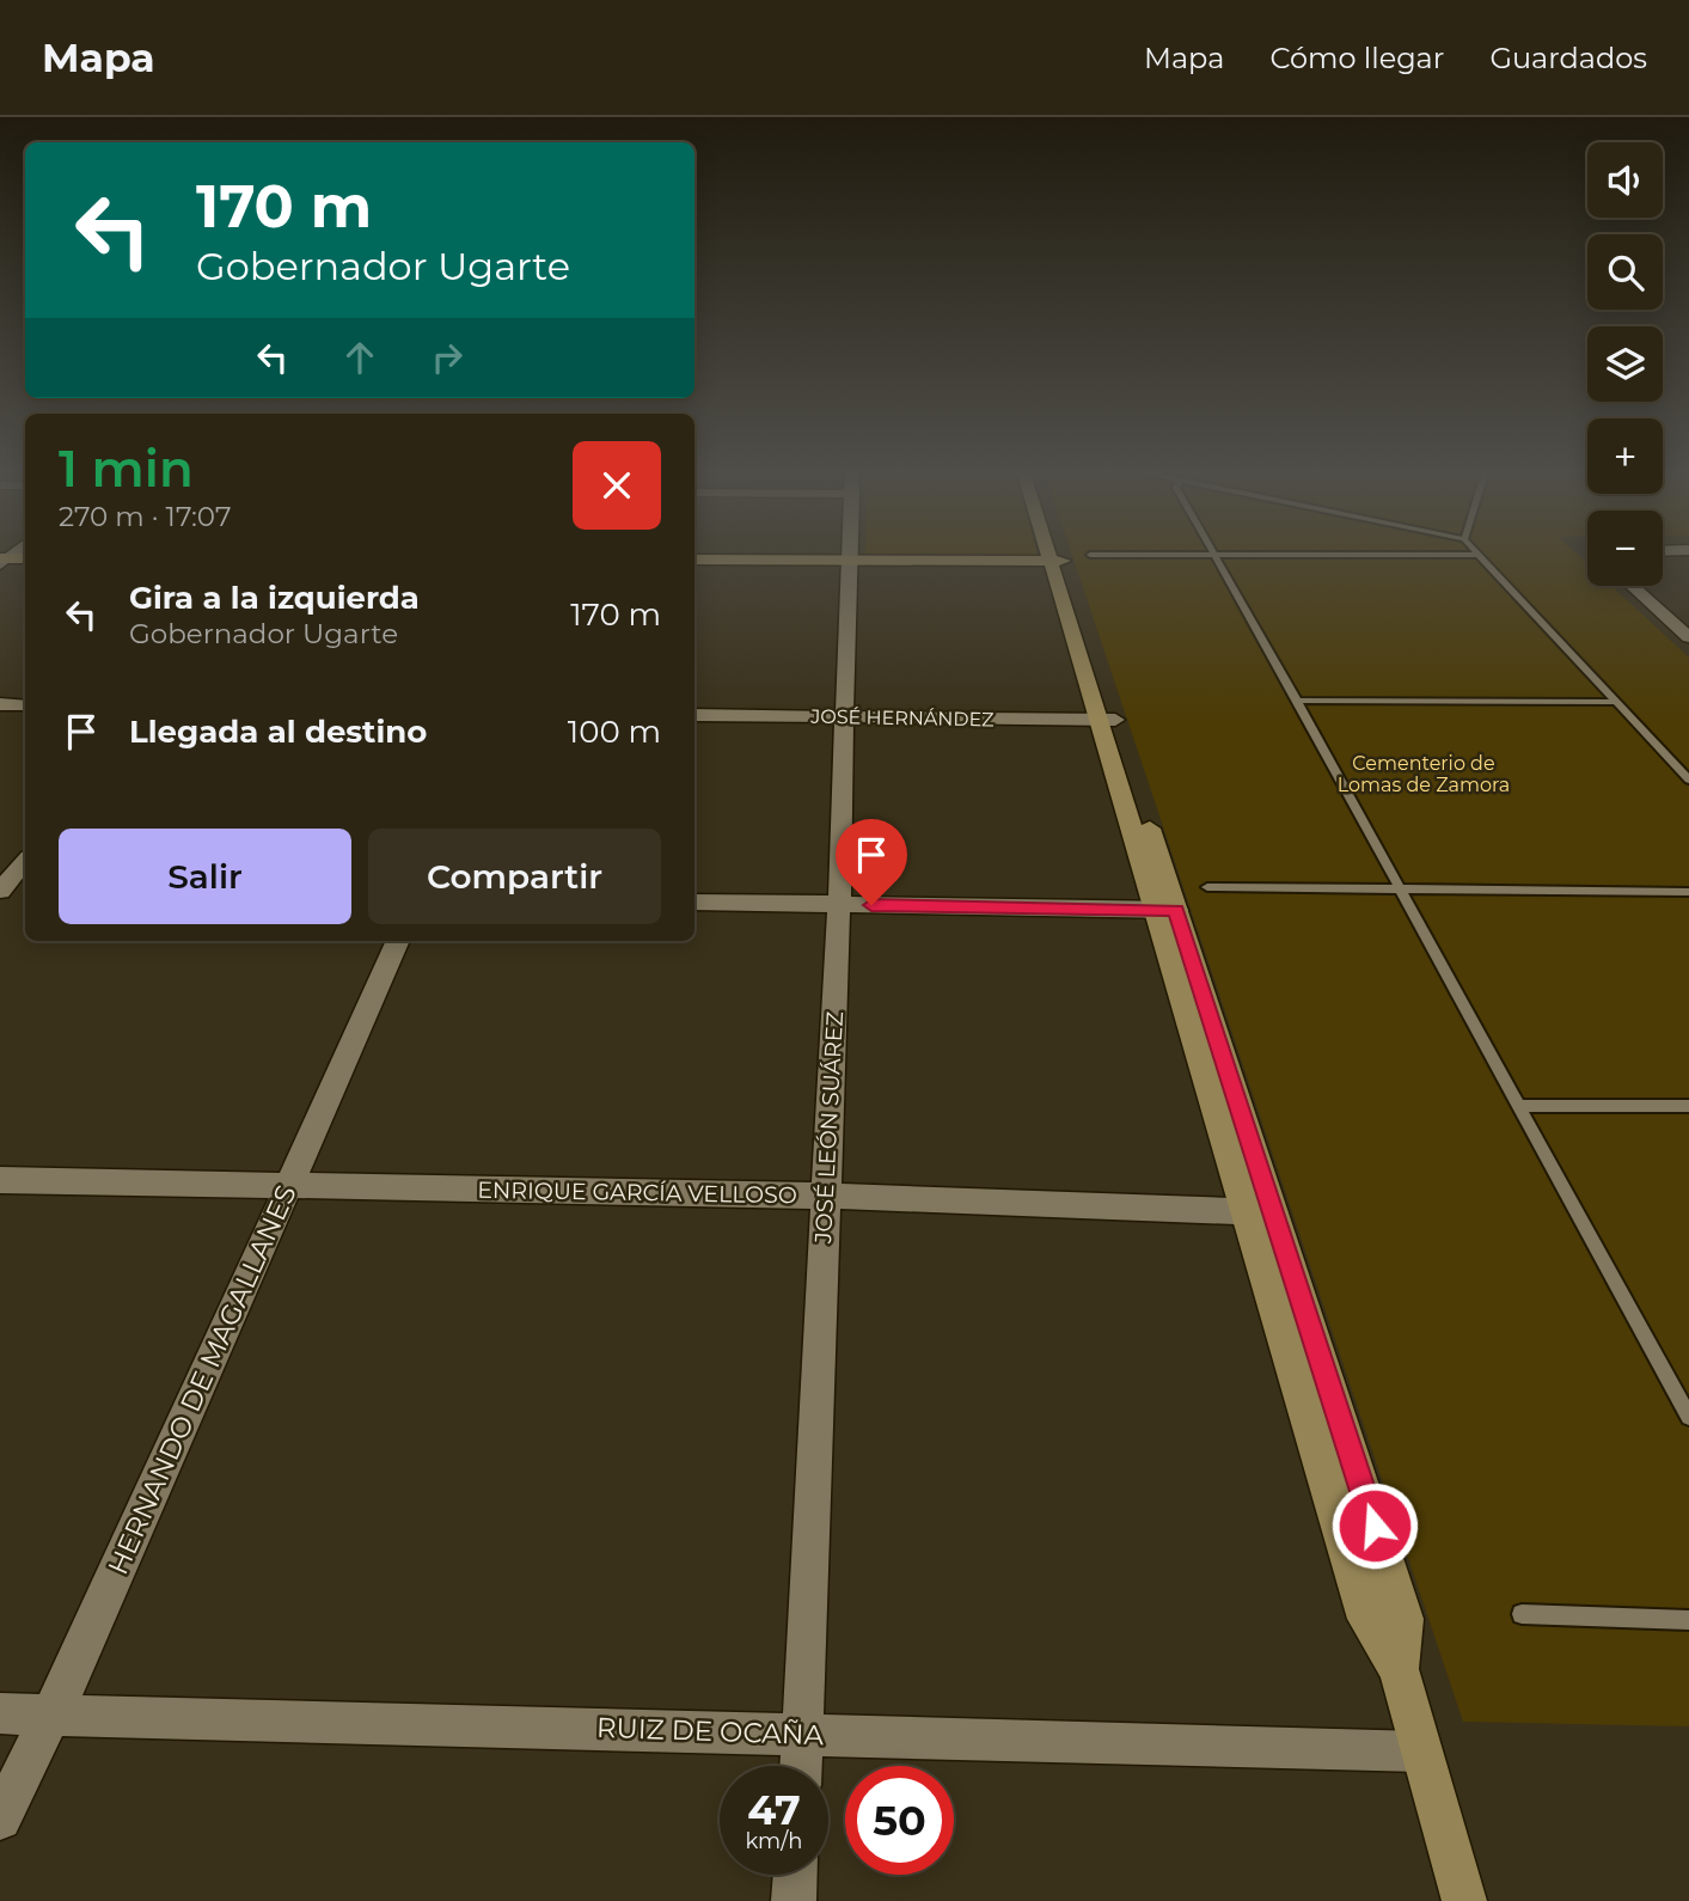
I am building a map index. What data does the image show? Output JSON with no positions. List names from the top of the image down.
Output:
{
  "streets": {
    "street": [
      "JOSÉ HERNÁNDEZ",
      "JOSÉ LEÓN SUÁREZ",
      "ENRIQUE GARCÍA VELLOSO",
      "HERNANDO DE MAGALLANES",
      "RUIZ DE OCAÑA"
    ]
  },
  "crossings": [
    ["JOSÉ HERNÁNDEZ", "JOSÉ LEÓN SUÁREZ"],
    ["JOSÉ LEÓN SUÁREZ", "ENRIQUE GARCÍA VELLOSO"],
    ["JOSÉ LEÓN SUÁREZ", "RUIZ DE OCAÑA"],
    ["ENRIQUE GARCÍA VELLOSO", "HERNANDO DE MAGALLANES"],
    ["HERNANDO DE MAGALLANES", "RUIZ DE OCAÑA"]
  ],
  "parks": ["Cementerio de Lomas de Zamora"],
  "page": {
    "header": "Mapa",
    "nav": ["Mapa", "Cómo llegar", "Guardados"],
    "map_buttons": ["+", "−"],
    "turn": ["170 m", "Gobernador Ugarte"],
    "heading": ["1 min", "270 m · 17:07"],
    "list": [
      {
        "name": "Gira a la izquierda",
        "note": "Gobernador Ugarte",
        "value": "170 m"
      },
      {
        "name": "Llegada al destino",
        "value": "100 m"
      }
    ],
    "buttons": ["Salir", "Compartir"],
    "speed": "47 km/h",
    "limit": "50"
  }
}
